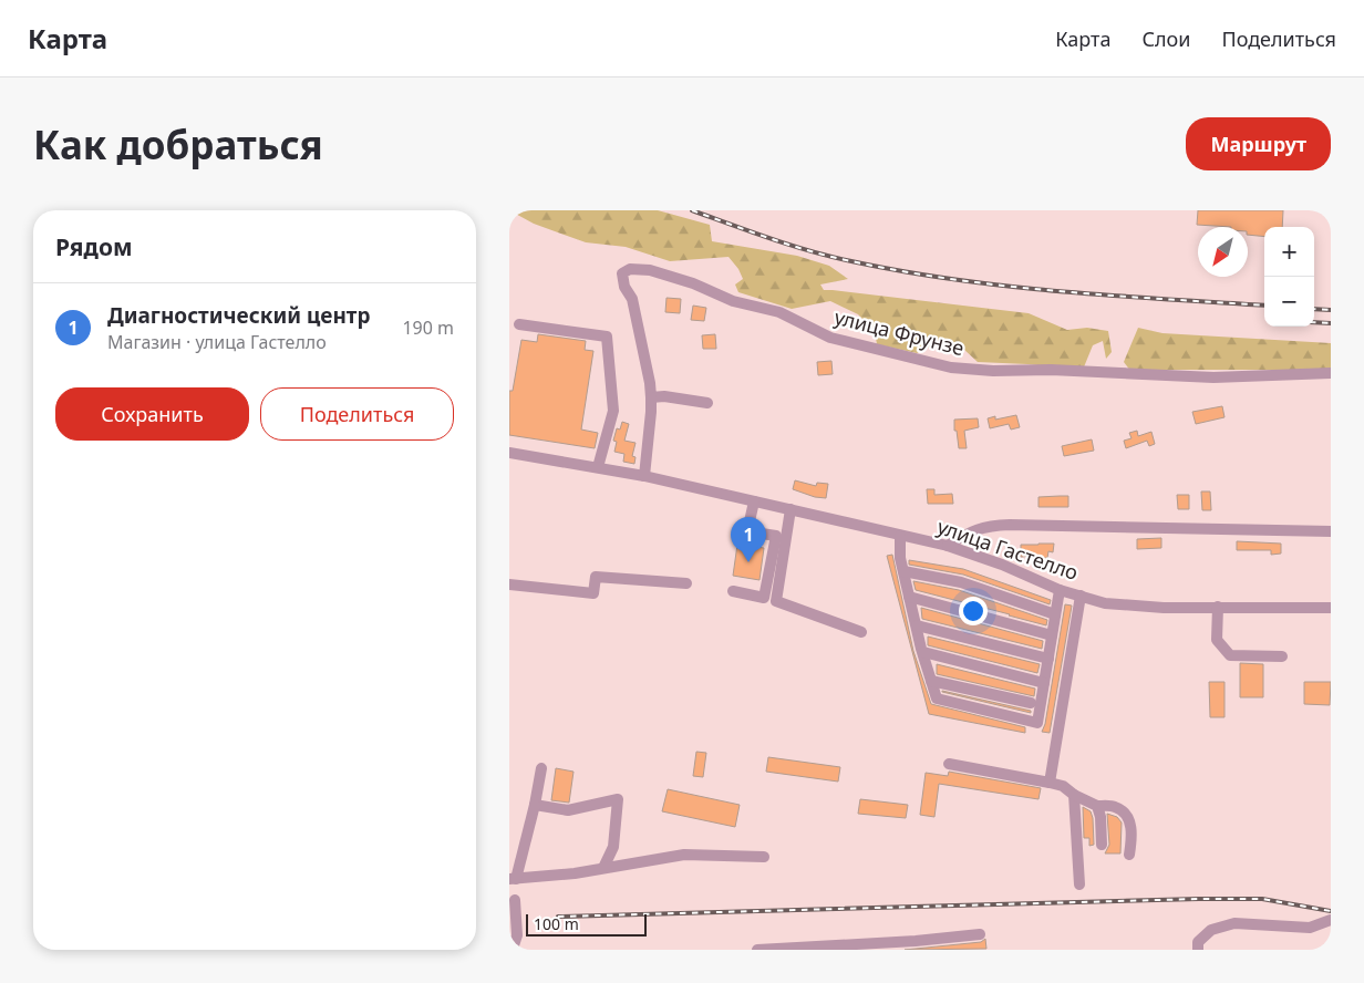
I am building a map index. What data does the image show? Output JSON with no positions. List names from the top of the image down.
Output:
{
  "streets": {
    "street": ["улица Фрунзе", "улица Гастелло"]
  },
  "scale_bar": "100 m",
  "north": "bottom left",
  "page": {
    "header": "Карта",
    "nav": ["Карта", "Слои", "Поделиться"],
    "buttons": [
      "Маршрут",
      ["Сохранить", "Поделиться"]
    ],
    "title": "Как добраться",
    "heading": "Рядом",
    "map_buttons": ["+", "−"],
    "list": [
      {
        "mark": "1",
        "name": "Диагностический центр",
        "note": "Магазин · улица Гастелло",
        "value": "190 m"
      }
    ],
    "pins": "1",
    "scale": "100 m"
  }
}
